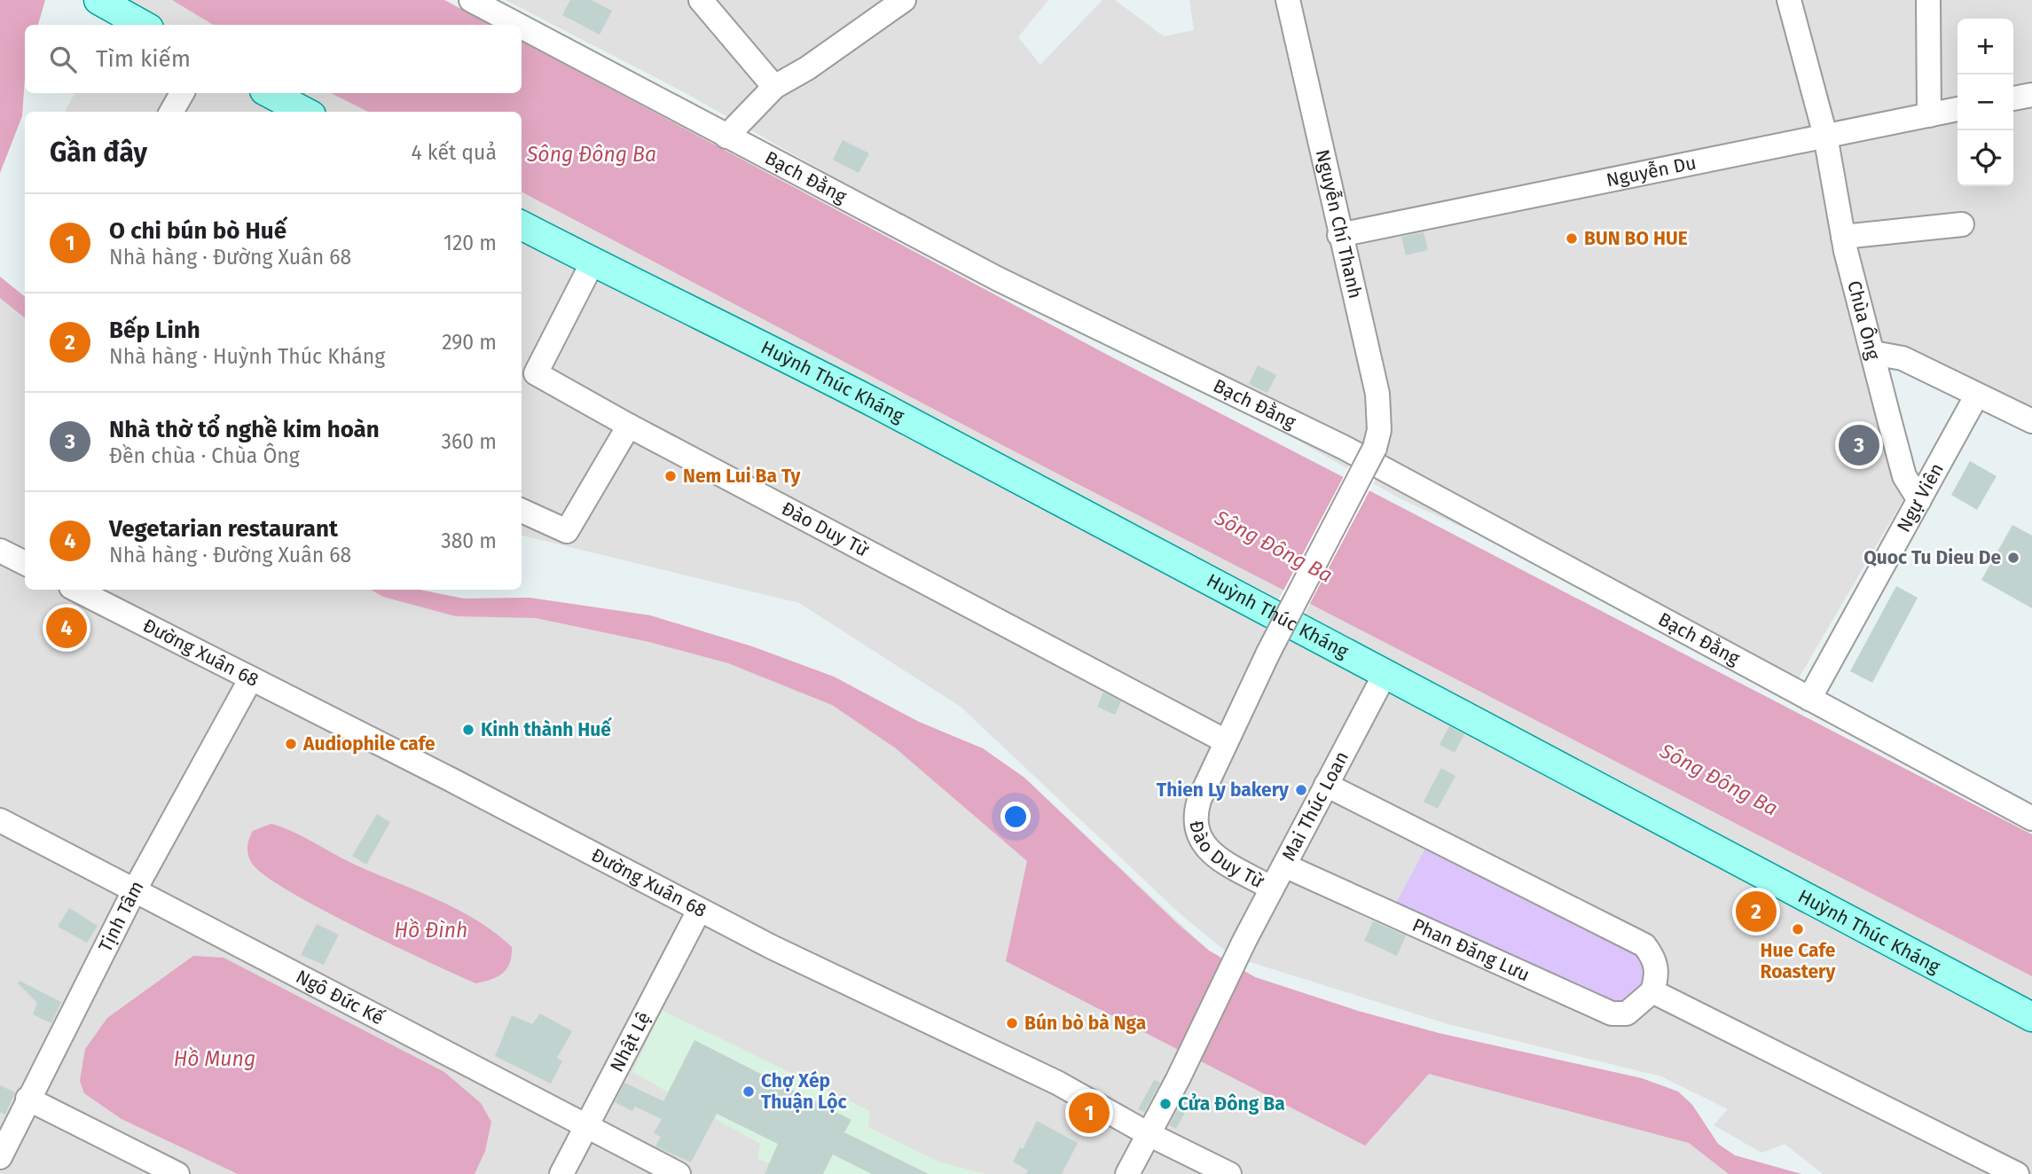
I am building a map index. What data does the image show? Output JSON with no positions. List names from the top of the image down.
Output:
{
  "streets": {
    "main road": ["Huỳnh Thúc Kháng"],
    "street": [
      "Nguyễn Du",
      "Bạch Đằng",
      "Nguyễn Chí Thanh",
      "Chùa Ông",
      "Ngự Viên",
      "Đào Duy Từ",
      "Đường Xuân 68",
      "Mai Thúc Loan",
      "Tịnh Tâm",
      "Phan Đăng Lưu",
      "Ngô Đức Kế",
      "Nhật Lệ"
    ]
  },
  "crossings": [
    ["Nguyễn Du", "Nguyễn Chí Thanh"],
    ["Nguyễn Du", "Chùa Ông"],
    ["Bạch Đằng", "Ngự Viên"],
    ["Nguyễn Chí Thanh", "Đào Duy Từ"],
    ["Chùa Ông", "Ngự Viên"],
    ["Huỳnh Thúc Kháng", "Đào Duy Từ"],
    ["Huỳnh Thúc Kháng", "Mai Thúc Loan"],
    ["Đào Duy Từ", "Mai Thúc Loan"],
    ["Đường Xuân 68", "Mai Thúc Loan"],
    ["Đường Xuân 68", "Tịnh Tâm"],
    ["Đường Xuân 68", "Nhật Lệ"],
    ["Mai Thúc Loan", "Phan Đăng Lưu"],
    ["Tịnh Tâm", "Ngô Đức Kế"],
    ["Ngô Đức Kế", "Nhật Lệ"]
  ],
  "water": ["Sông Đông Ba", "Hồ Đình", "Hồ Mung"],
  "places": [
    "BUN BO HUE",
    "Nem Lui Ba Ty",
    "Quoc Tu Dieu De",
    "Kinh thành Huế",
    "Audiophile cafe",
    "Thien Ly bakery",
    "Hue Cafe Roastery",
    "Bún bò bà Nga",
    "Chợ Xép Thuận Lộc",
    "Cửa Đông Ba"
  ],
  "page": {
    "map_buttons": ["+", "−"],
    "search": "Tìm kiếm",
    "heading": ["Gần đây", "4 kết quả"],
    "list": [
      {
        "mark": "1",
        "name": "O chi bún bò Huế",
        "note": "Nhà hàng · Đường Xuân 68",
        "value": "120 m"
      },
      {
        "mark": "2",
        "name": "Bếp Linh",
        "note": "Nhà hàng · Huỳnh Thúc Kháng",
        "value": "290 m"
      },
      {
        "mark": "3",
        "name": "Nhà thờ tổ nghề kim hoàn",
        "note": "Đền chùa · Chùa Ông",
        "value": "360 m"
      },
      {
        "mark": "4",
        "name": "Vegetarian restaurant",
        "note": "Nhà hàng · Đường Xuân 68",
        "value": "380 m"
      }
    ],
    "pins": [
      "3",
      "4",
      "2",
      "1"
    ]
  }
}
